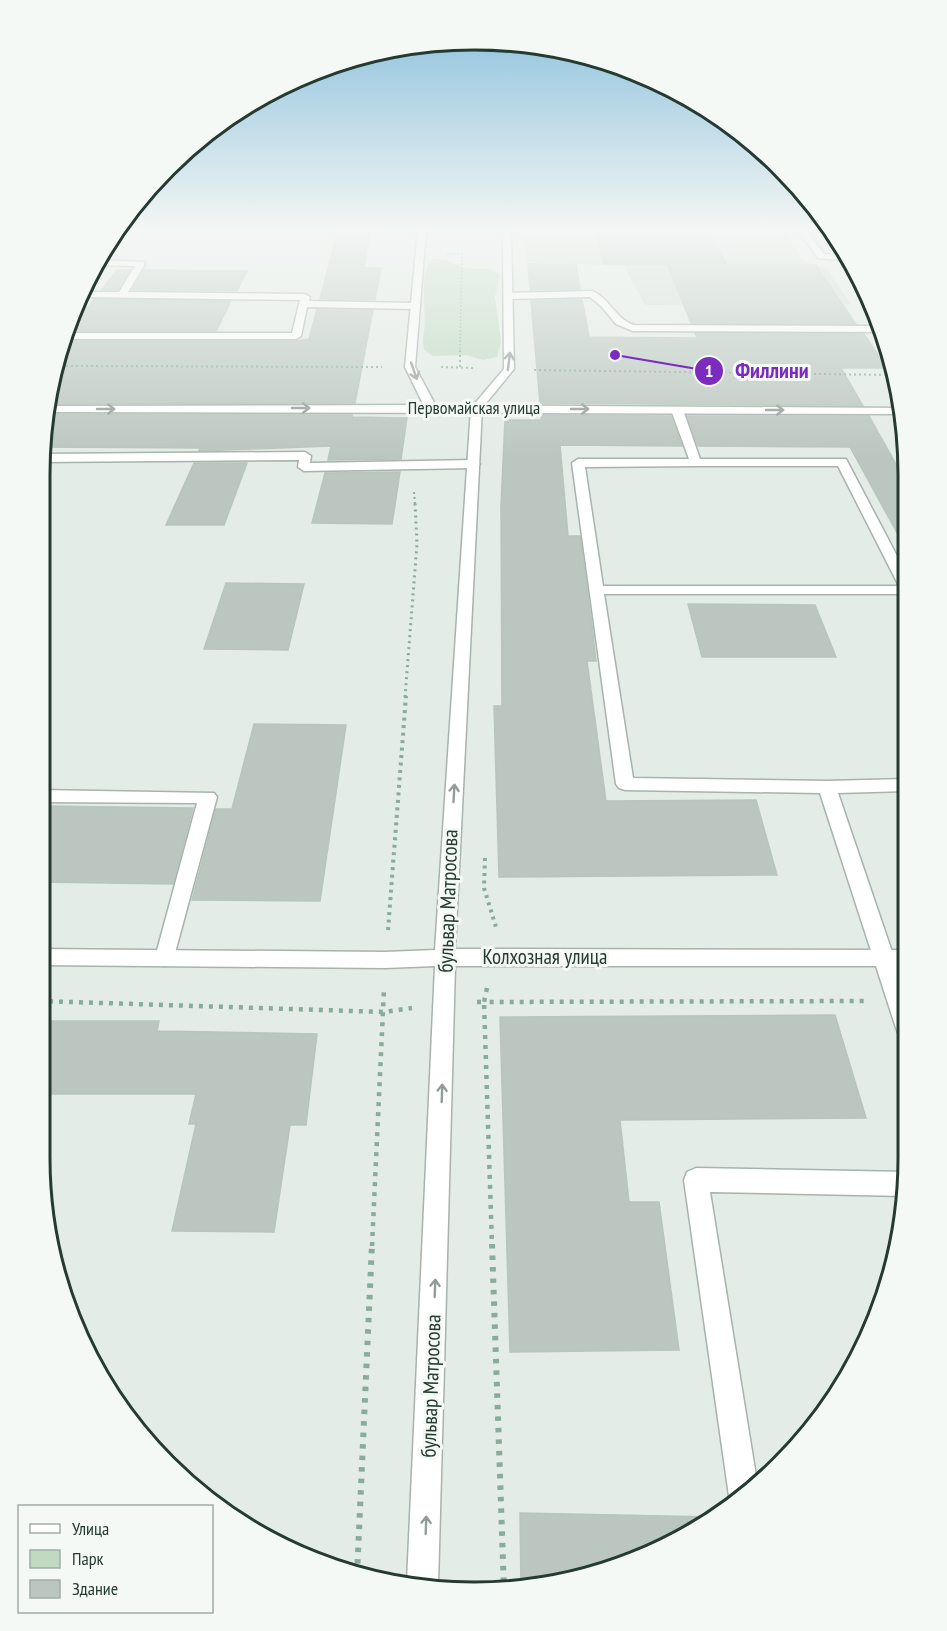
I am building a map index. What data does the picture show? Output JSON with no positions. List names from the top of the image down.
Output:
{
  "streets": {
    "street": ["Первомайская улица", "бульвар Матросова", "Колхозная улица"]
  },
  "crossings": [
    ["Первомайская улица", "бульвар Матросова"],
    ["бульвар Матросова", "Колхозная улица"]
  ],
  "one_way": ["бульвар Матросова"],
  "places": ["Филлини"],
  "legend": ["Улица", "Парк", "Здание"]
}
